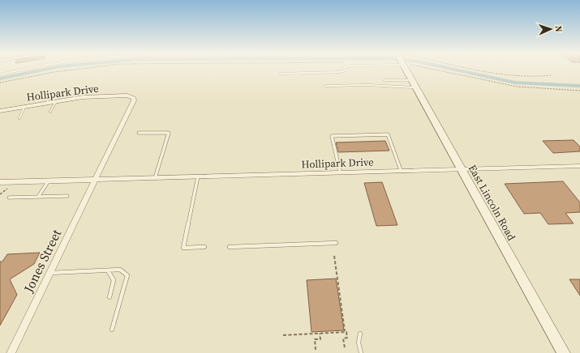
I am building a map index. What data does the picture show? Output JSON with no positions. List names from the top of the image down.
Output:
{
  "streets": {
    "main road": ["East Lincoln Road"],
    "street": ["Hollipark Drive", "Jones Street"]
  },
  "crossings": [
    ["Hollipark Drive", "East Lincoln Road"],
    ["Hollipark Drive", "Jones Street"]
  ],
  "north": "right"
}
